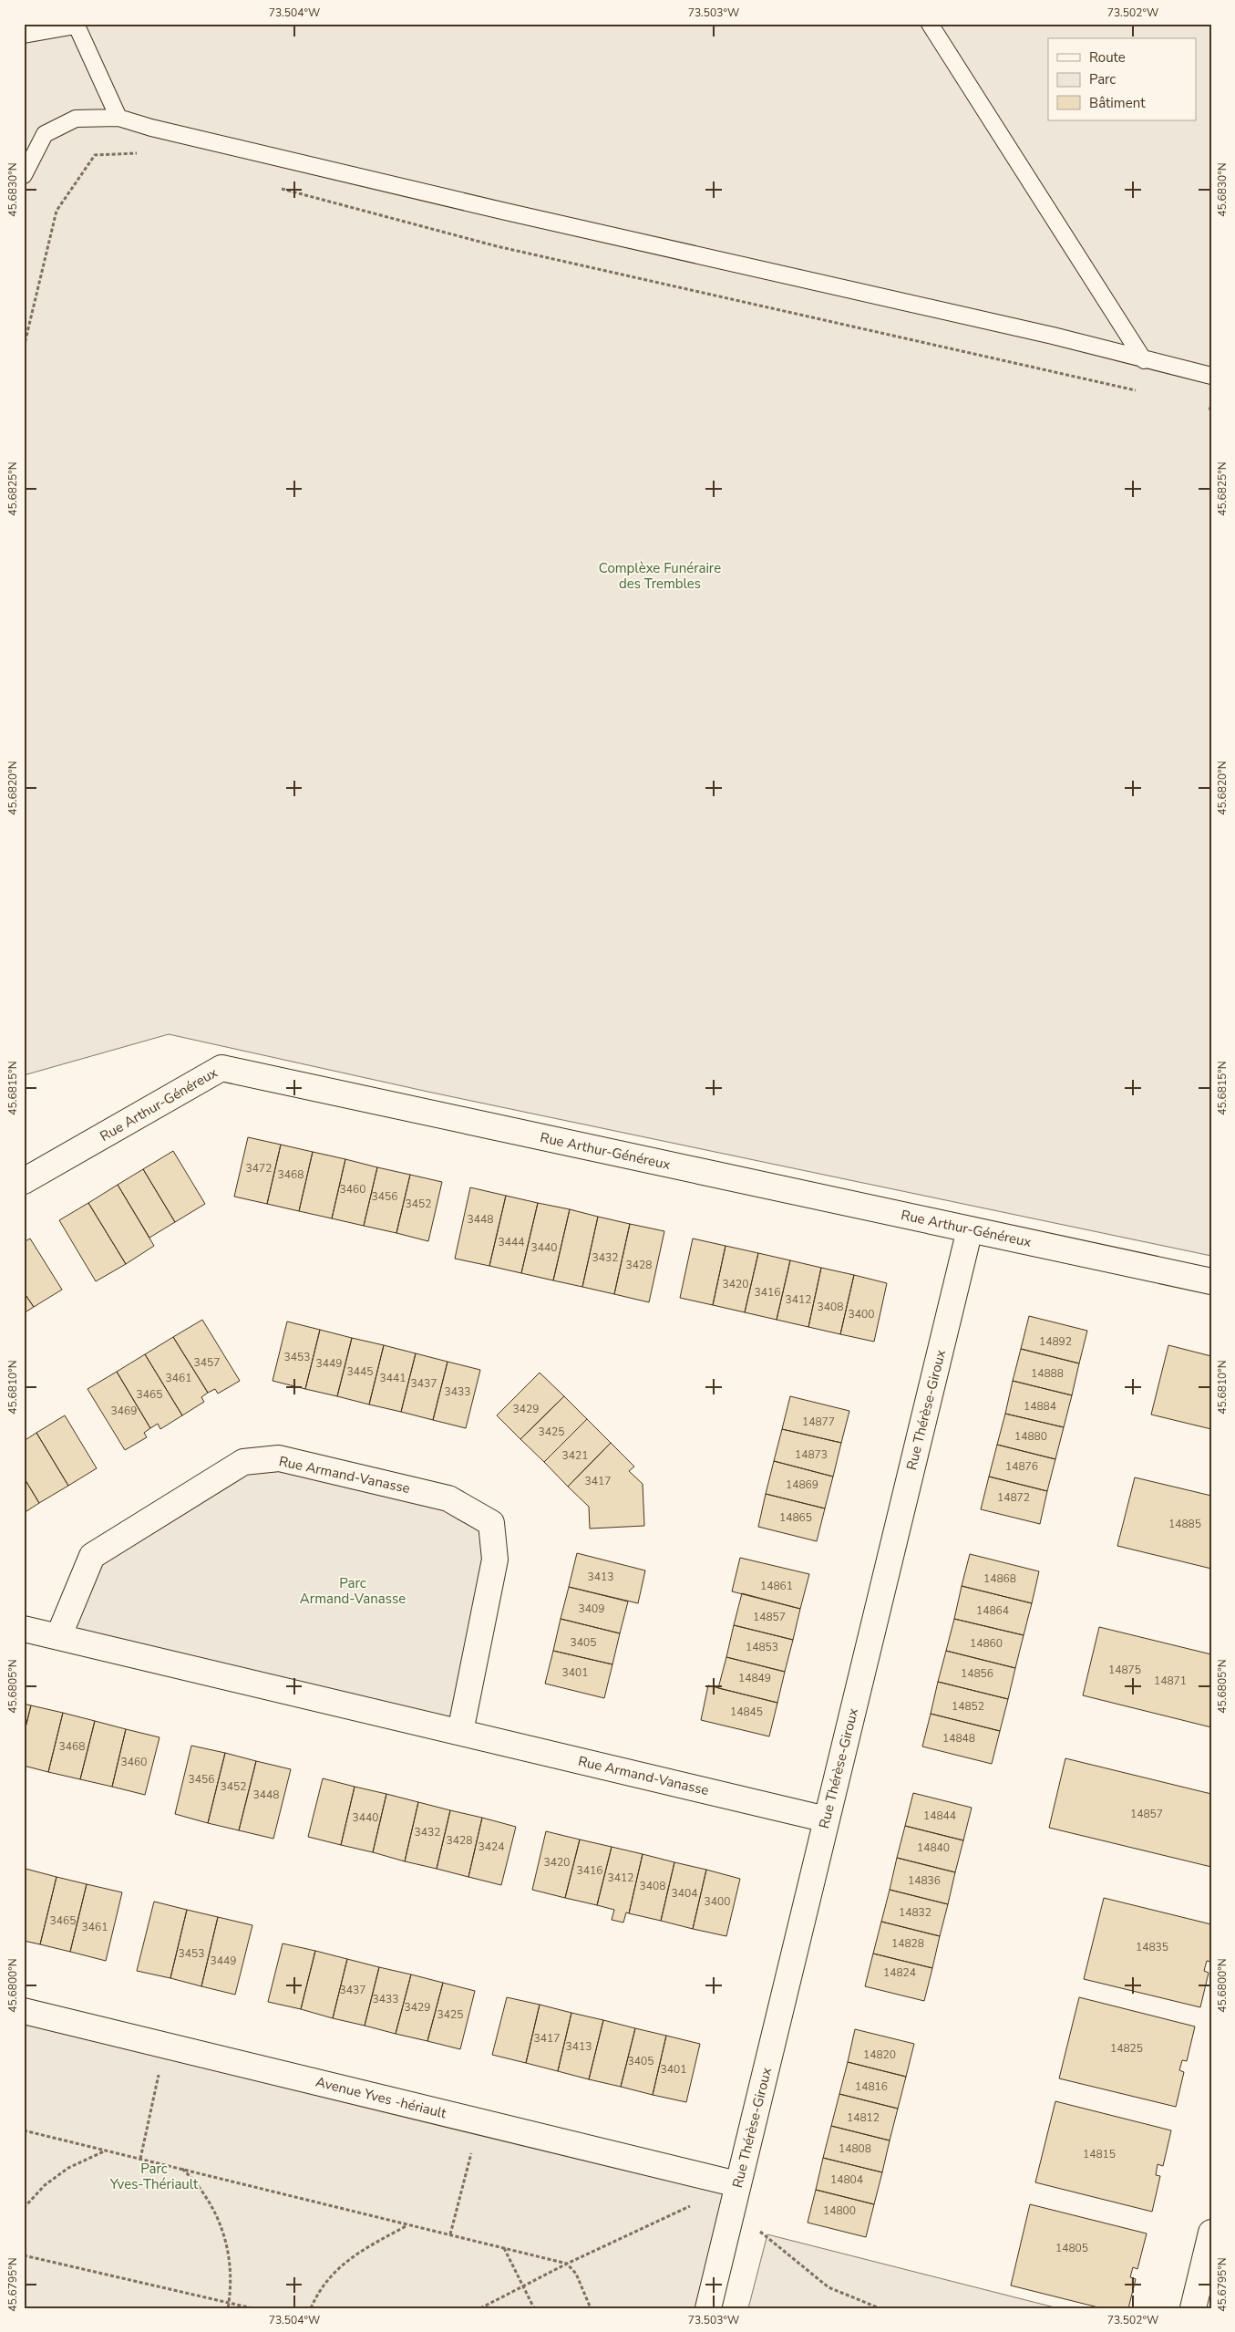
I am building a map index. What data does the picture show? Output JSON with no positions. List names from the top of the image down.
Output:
{
  "streets": {
    "street": [
      "Rue Arthur-Généreux",
      "Rue Thérèse-Giroux",
      "Rue Armand-Vanasse",
      "Avenue Yves -hériault"
    ]
  },
  "crossings": [
    ["Rue Arthur-Généreux", "Rue Thérèse-Giroux"],
    ["Rue Thérèse-Giroux", "Rue Armand-Vanasse"],
    ["Rue Thérèse-Giroux", "Avenue Yves -hériault"]
  ],
  "parks": ["Complèxe Funéraire des Trembles", "Parc Armand-Vanasse", "Parc Yves-Thériault"],
  "house_numbers": [
    "3472",
    "3468",
    "3460",
    "3456",
    "3452",
    "3448",
    "3444",
    "3440",
    "3432",
    "3428",
    "3420",
    "3416",
    "3412",
    "3408",
    "3400",
    "14892",
    "3453",
    "3457",
    "3449",
    "3445",
    "14888",
    "3461",
    "3441",
    "3437",
    "3433",
    "3465",
    "14884",
    "3429",
    "3469",
    "14877",
    "3425",
    "14880",
    "14873",
    "3421",
    "14876",
    "3417",
    "14869",
    "14872",
    "14865",
    "14885",
    "3413",
    "14868",
    "14861",
    "3409",
    "14864",
    "14857",
    "3405",
    "14860",
    "14853",
    "14875",
    "3401",
    "14856",
    "14849",
    "14871",
    "14852",
    "14845",
    "14848",
    "3468",
    "3460",
    "3456",
    "3452",
    "3448",
    "14857",
    "14844",
    "3440",
    "3432",
    "3428",
    "3424",
    "14840",
    "3420",
    "3416",
    "3412",
    "14836",
    "3408",
    "3404",
    "3400",
    "14832",
    "3465",
    "3461",
    "14828",
    "14835",
    "3453",
    "3449",
    "14824",
    "3437",
    "3433",
    "3429",
    "3425",
    "3417",
    "3413",
    "14825",
    "14820",
    "3405",
    "3401",
    "14816",
    "14812",
    "14808",
    "14815",
    "14804",
    "14800",
    "14805"
  ],
  "legend": ["Route", "Parc", "Bâtiment"],
  "coordinates": [
    "73.504°W",
    "73.503°W",
    "73.502°W",
    "45.6830°N",
    "45.6825°N",
    "45.6820°N",
    "45.6815°N",
    "45.6810°N",
    "45.6805°N",
    "45.6800°N",
    "45.6795°N"
  ]
}
